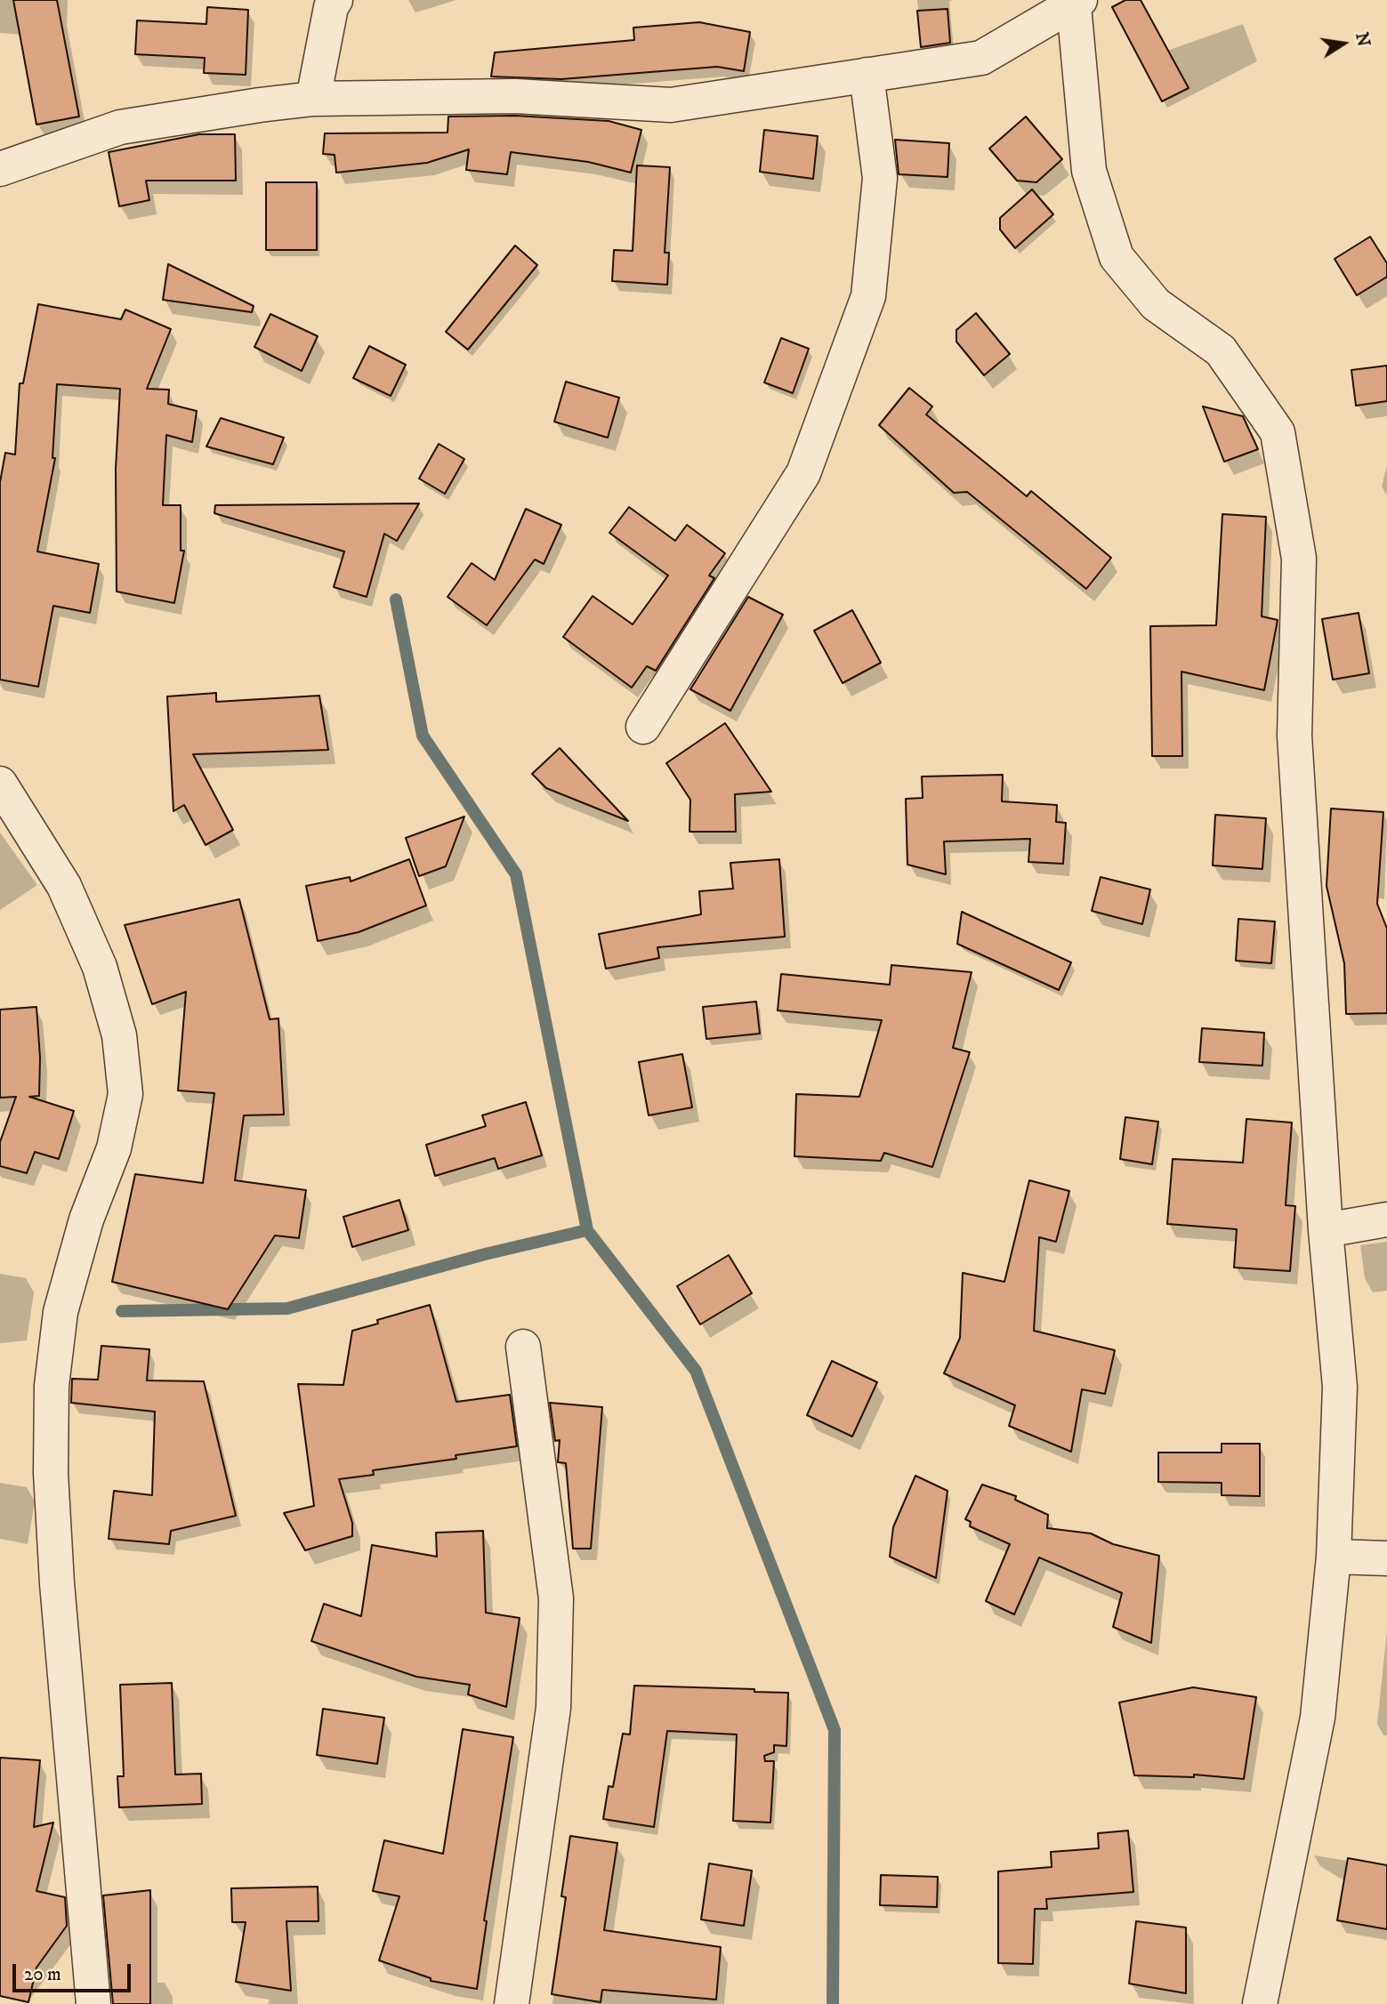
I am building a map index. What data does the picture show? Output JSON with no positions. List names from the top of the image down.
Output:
{
  "scale_bar": "20 m",
  "north": "right"
}
